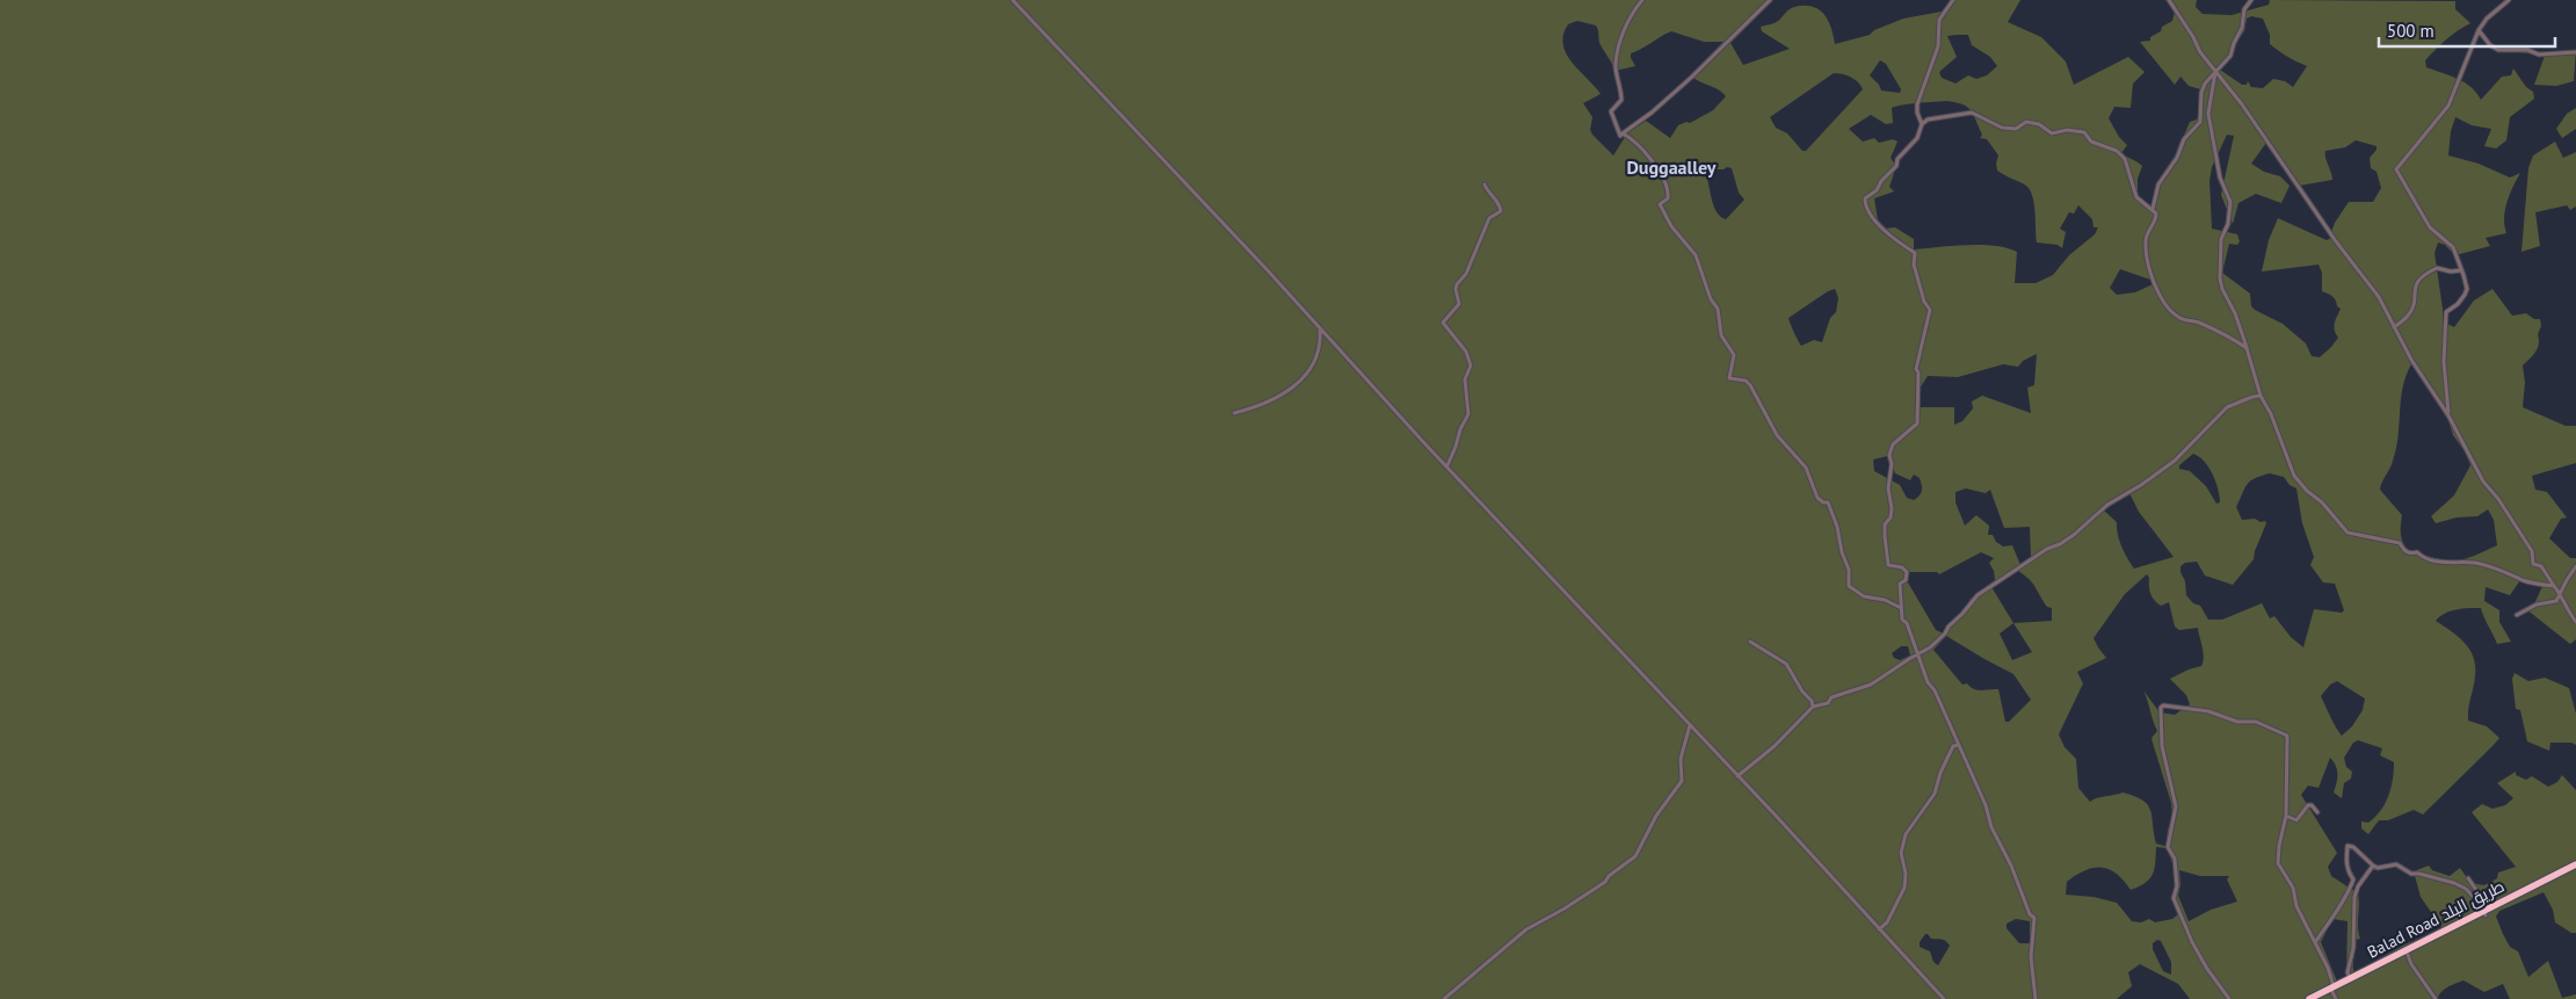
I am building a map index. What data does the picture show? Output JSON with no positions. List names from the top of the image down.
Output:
{
  "streets": {
    "highway": ["Balad Road طريق البلد"]
  },
  "districts": ["Duggaalley"],
  "scale_bar": "500 m"
}
